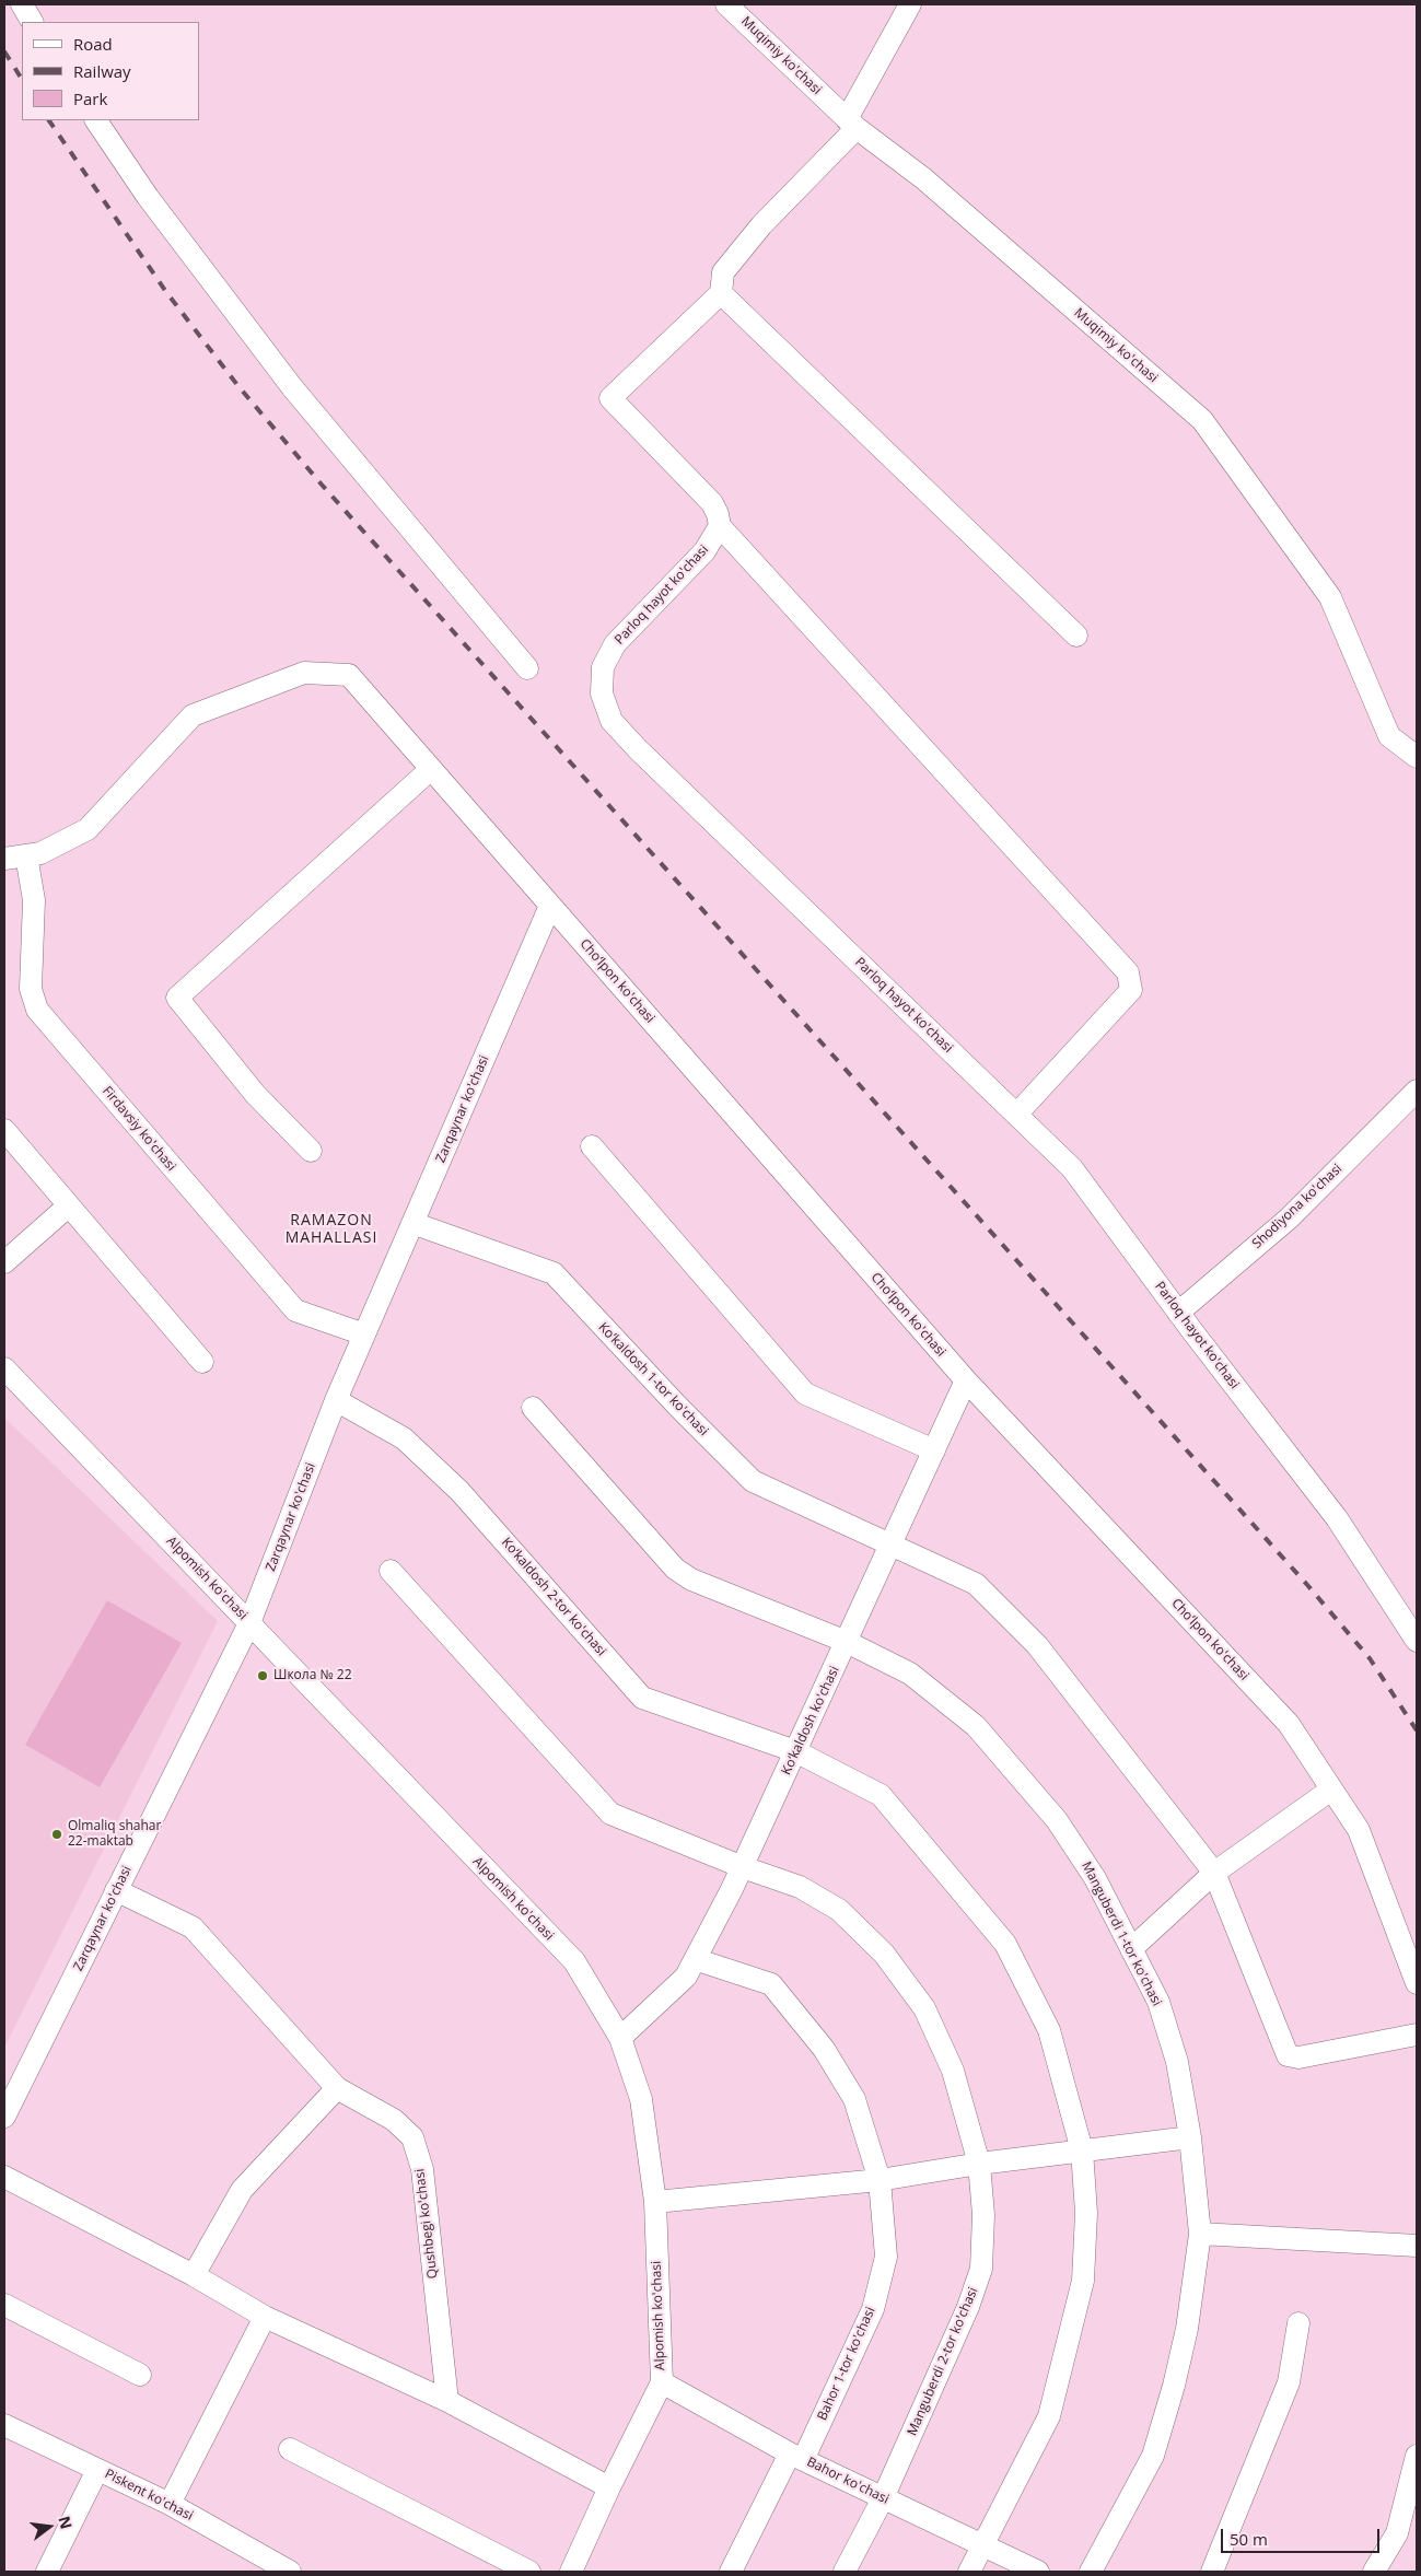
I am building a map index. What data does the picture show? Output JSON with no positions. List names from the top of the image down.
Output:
{
  "streets": {
    "street": [
      "Muqimiy ko'chasi",
      "Parloq hayot ko'chasi",
      "Cho‘lpon ko'chasi",
      "Zarqaynar ko'chasi",
      "Firdavsiy ko'chasi",
      "Shodiyona ko'chasi",
      "Ko‘kaldosh 1-tor ko'chasi",
      "Alpomish ko'chasi",
      "Ko‘kaldosh 2-tor ko'chasi",
      "Ko‘kaldosh ko'chasi",
      "Manguberdi 1-tor ko'chasi",
      "Qushbegi ko'chasi",
      "Manguberdi 2-tor ko'chasi",
      "Bahor 1-tor ko'chasi",
      "Bahor ko'chasi",
      "Piskent ko'chasi"
    ]
  },
  "crossings": [
    ["Parloq hayot ko'chasi", "Shodiyona ko'chasi"],
    ["Cho‘lpon ko'chasi", "Zarqaynar ko'chasi"],
    ["Cho‘lpon ko'chasi", "Firdavsiy ko'chasi"],
    ["Cho‘lpon ko'chasi", "Ko‘kaldosh ko'chasi"],
    ["Zarqaynar ko'chasi", "Firdavsiy ko'chasi"],
    ["Zarqaynar ko'chasi", "Ko‘kaldosh 1-tor ko'chasi"],
    ["Zarqaynar ko'chasi", "Alpomish ko'chasi"],
    ["Zarqaynar ko'chasi", "Ko‘kaldosh 2-tor ko'chasi"],
    ["Zarqaynar ko'chasi", "Qushbegi ko'chasi"],
    ["Ko‘kaldosh 1-tor ko'chasi", "Ko‘kaldosh ko'chasi"],
    ["Alpomish ko'chasi", "Ko‘kaldosh ko'chasi"],
    ["Alpomish ko'chasi", "Bahor ko'chasi"],
    ["Ko‘kaldosh 2-tor ko'chasi", "Ko‘kaldosh ko'chasi"],
    ["Ko‘kaldosh 2-tor ko'chasi", "Bahor ko'chasi"],
    ["Ko‘kaldosh ko'chasi", "Manguberdi 1-tor ko'chasi"],
    ["Ko‘kaldosh ko'chasi", "Manguberdi 2-tor ko'chasi"],
    ["Ko‘kaldosh ko'chasi", "Bahor 1-tor ko'chasi"],
    ["Manguberdi 2-tor ko'chasi", "Bahor ko'chasi"],
    ["Bahor 1-tor ko'chasi", "Bahor ko'chasi"]
  ],
  "districts": ["RAMAZON MAHALLASI"],
  "places": ["Школа № 22", "Olmaliq shahar 22-maktab"],
  "legend": ["Road", "Railway", "Park"],
  "scale_bar": "50 m",
  "north": "right"
}
